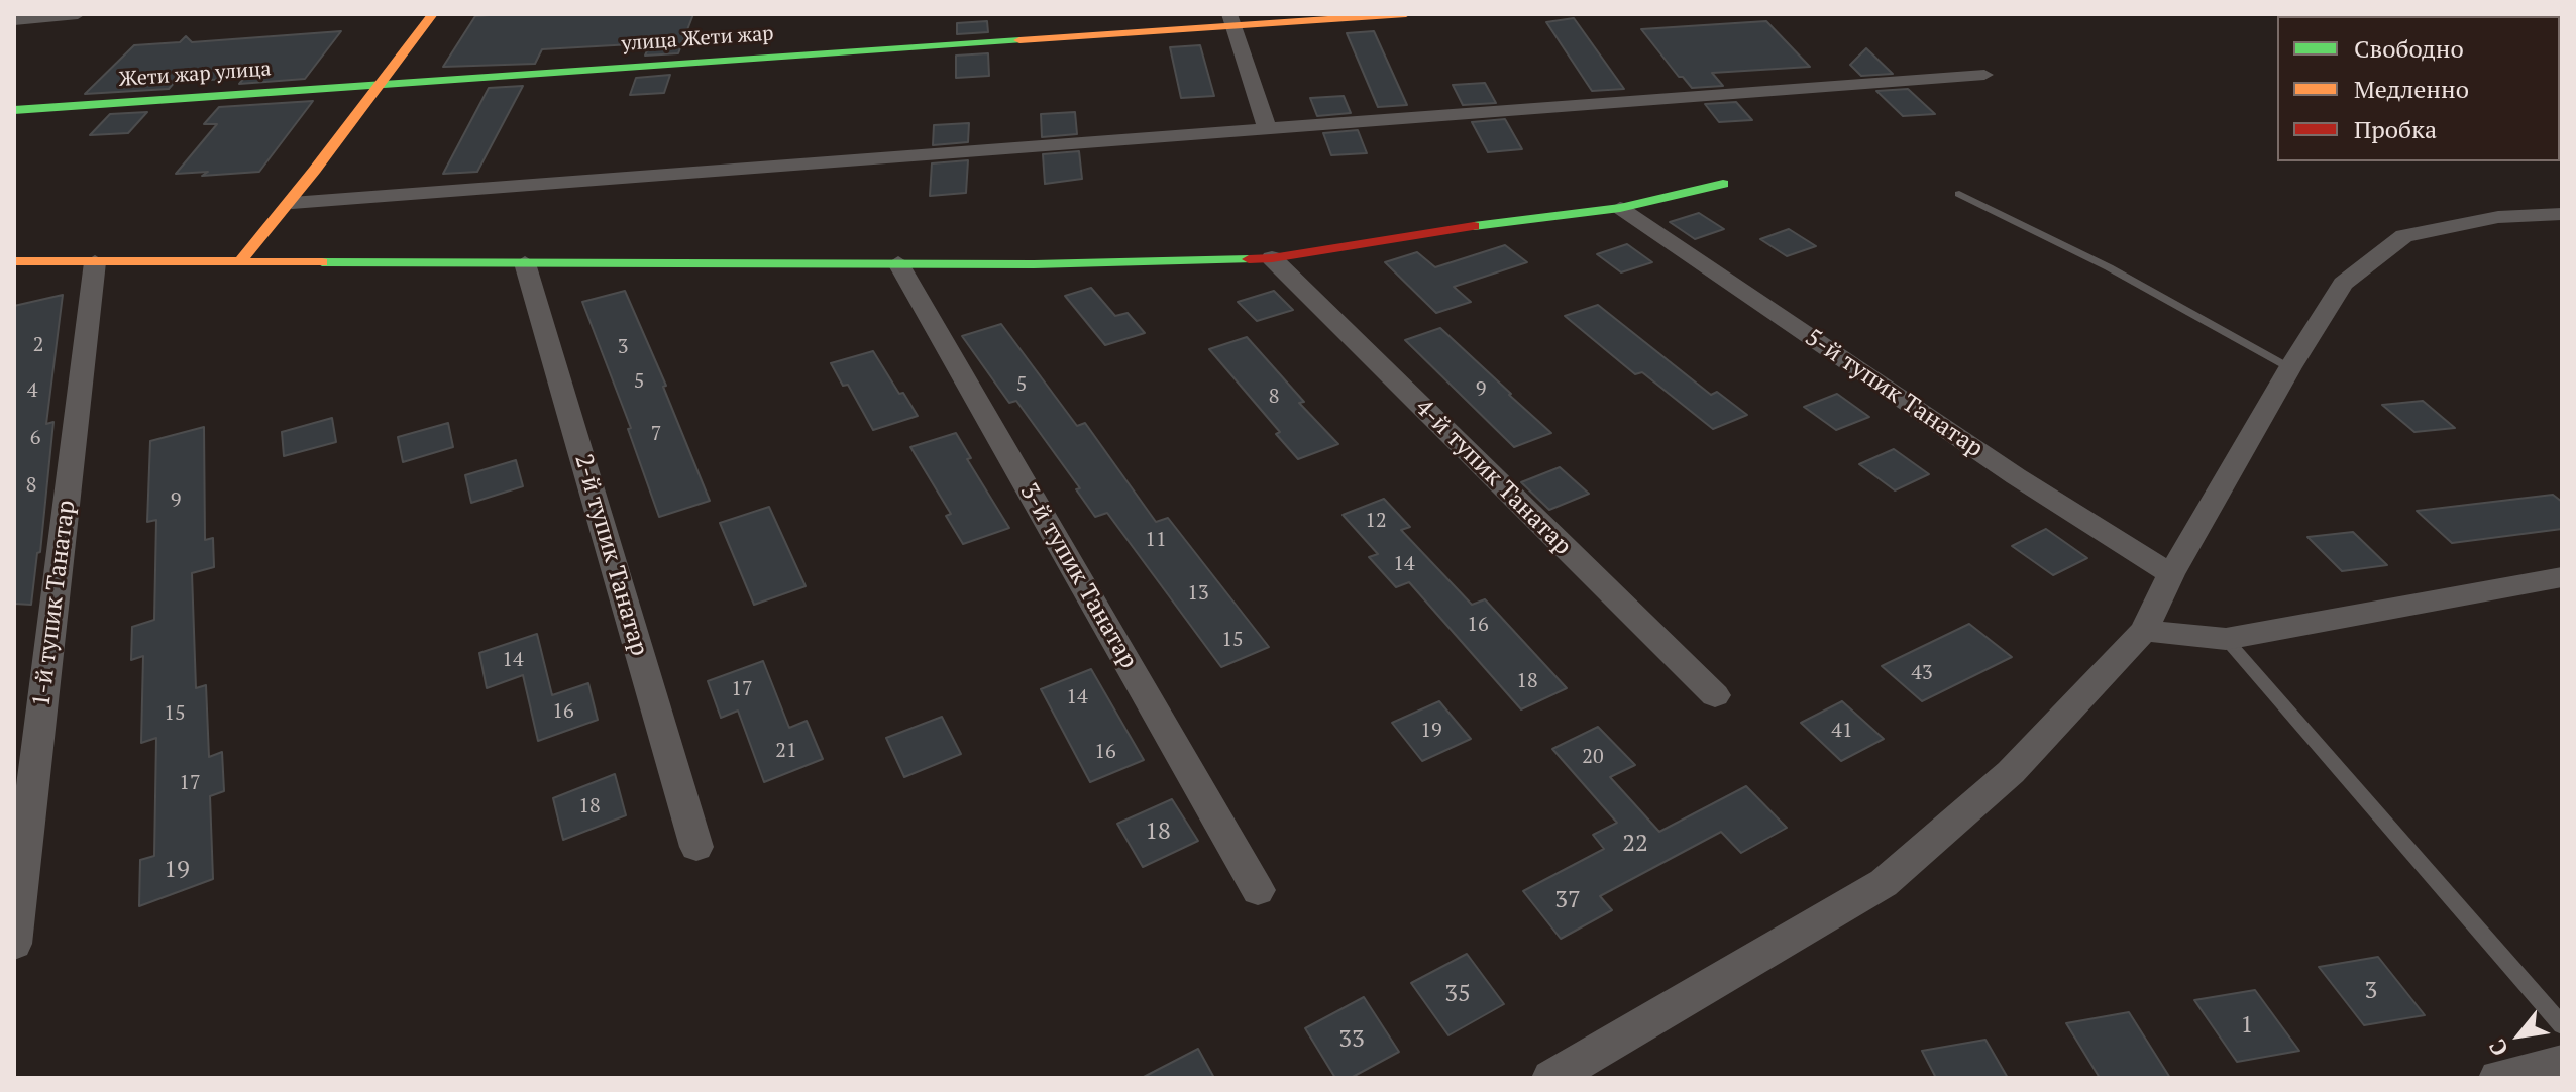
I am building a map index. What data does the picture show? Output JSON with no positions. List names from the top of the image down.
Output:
{
  "streets": {
    "street": [
      "улица Жети жар",
      "Жети жар улица",
      "5-й тупик Танатар",
      "4-й тупик Танатар",
      "2-й тупик Танатар",
      "3-й тупик Танатар",
      "1-й тупик Танатар"
    ]
  },
  "crossings": [
    ["улица Жети жар", "Жети жар улица"]
  ],
  "house_numbers": [
    "2",
    "3",
    "5",
    "5",
    "9",
    "4",
    "8",
    "7",
    "6",
    "8",
    "9",
    "12",
    "11",
    "14",
    "13",
    "16",
    "15",
    "14",
    "43",
    "18",
    "17",
    "14",
    "16",
    "15",
    "19",
    "41",
    "21",
    "16",
    "20",
    "17",
    "18",
    "18",
    "22",
    "19",
    "37",
    "3",
    "35",
    "1",
    "33"
  ],
  "legend": ["Свободно", "Медленно", "Пробка"],
  "north": "bottom left"
}
